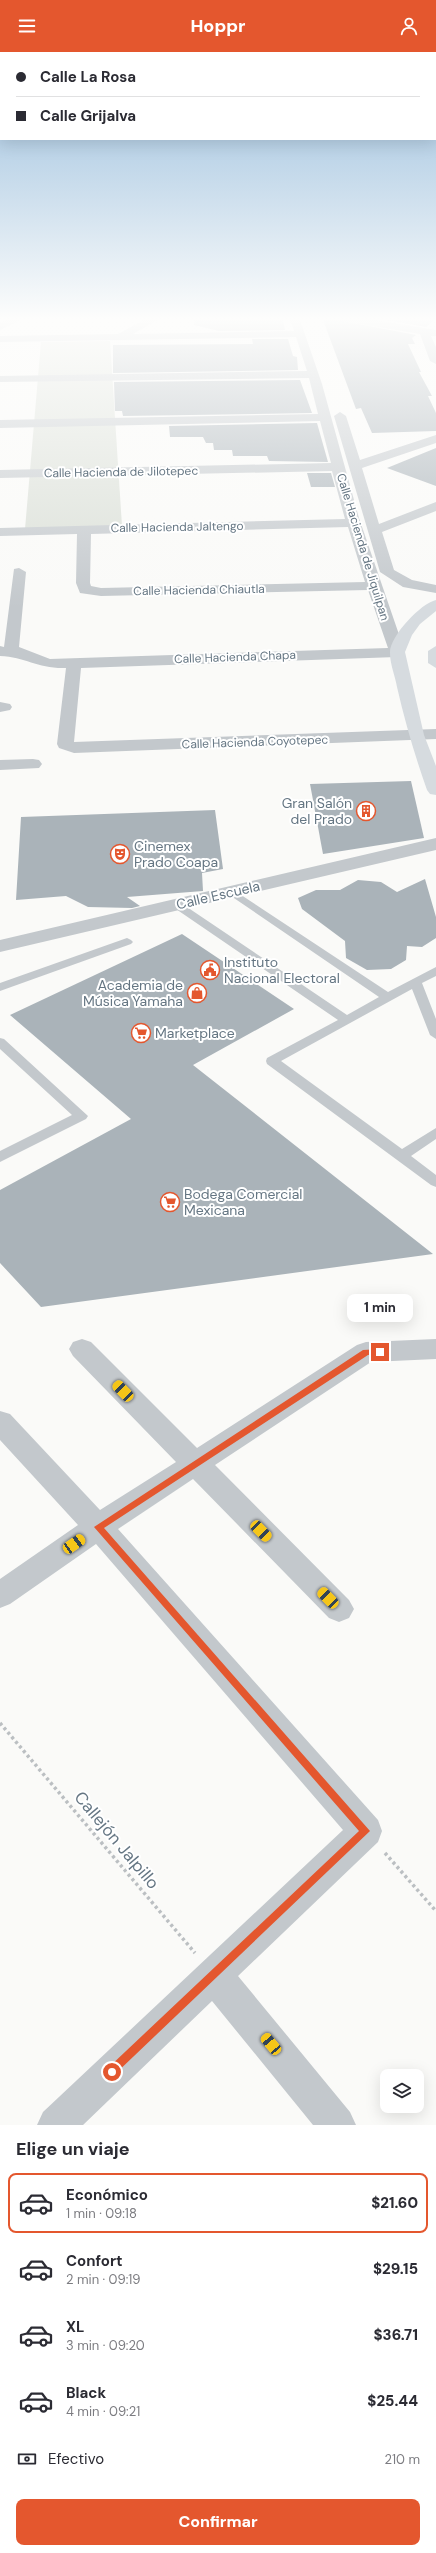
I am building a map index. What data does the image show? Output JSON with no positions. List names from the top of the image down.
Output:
{
  "streets": {
    "street": [
      "Calle Hacienda de Jilotepec",
      "Calle Hacienda Jaltengo",
      "Calle Hacienda de Jiquilpan",
      "Calle Hacienda Chiautla",
      "Calle Hacienda Chapa",
      "Calle Hacienda Coyotepec",
      "Calle Escuela"
    ],
    "path": ["Callejón Jalpillo"]
  },
  "crossings": [
    ["Calle Hacienda de Jilotepec", "Calle Hacienda de Jiquilpan"],
    ["Calle Hacienda Jaltengo", "Calle Hacienda de Jiquilpan"],
    ["Calle Hacienda Jaltengo", "Calle Hacienda Chiautla"],
    ["Calle Hacienda de Jiquilpan", "Calle Hacienda Chiautla"],
    ["Calle Hacienda de Jiquilpan", "Calle Hacienda Chapa"],
    ["Calle Hacienda Chapa", "Calle Hacienda Coyotepec"]
  ],
  "places": {
    "building": ["Gran Salón del Prado"],
    "theatre": ["Cinemex Prado Coapa"],
    "public building": ["Instituto Nacional Electoral"],
    "shop": ["Academia de Música Yamaha"],
    "supermarket": ["Marketplace", "Bodega Comercial Mexicana"]
  },
  "page": {
    "header": "Hoppr",
    "banner": ["Calle La Rosa", "Calle Grijalva"],
    "bubble": "1 min",
    "heading": "Elige un viaje",
    "list": [
      {
        "name": "Económico",
        "note": "1 min · 09:18",
        "value": "$21.60"
      },
      {
        "name": "Confort",
        "note": "2 min · 09:19",
        "value": "$29.15"
      },
      {
        "name": "XL",
        "note": "3 min · 09:20",
        "value": "$36.71"
      },
      {
        "name": "Black",
        "note": "4 min · 09:21",
        "value": "$25.44"
      }
    ],
    "pay": ["Efectivo", "210 m"],
    "buttons": "Confirmar"
  }
}
